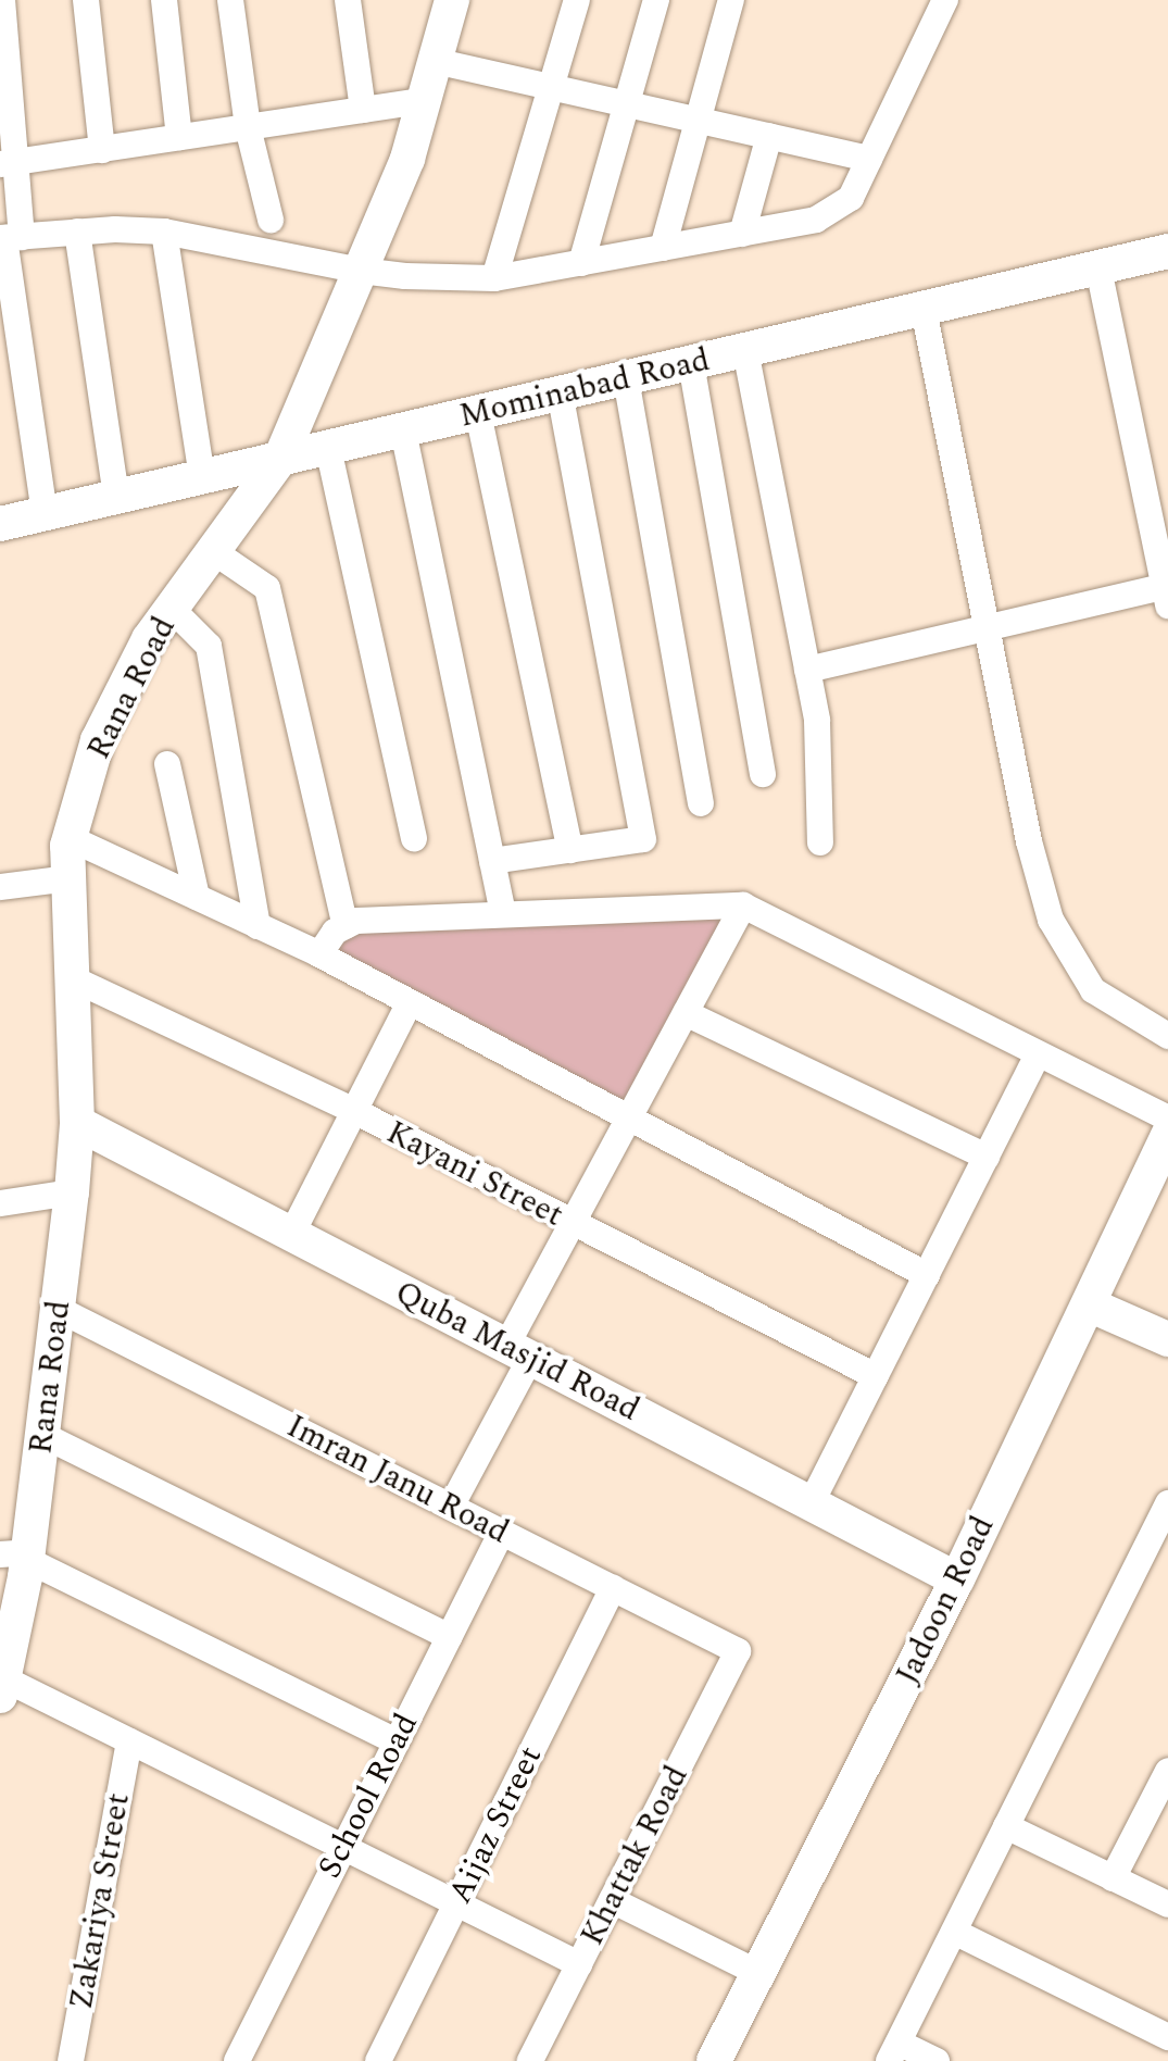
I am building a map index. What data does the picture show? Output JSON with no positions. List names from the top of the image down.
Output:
{
  "streets": {
    "street": [
      "Mominabad Road",
      "Rana Road",
      "Kayani Street",
      "Quba Masjid Road",
      "Imran Janu Road",
      "Jadoon Road",
      "School Road",
      "Aijaz Street",
      "Khattak Road",
      "Zakariya Street"
    ]
  },
  "crossings": [
    ["Mominabad Road", "Rana Road"],
    ["Rana Road", "Kayani Street"],
    ["Rana Road", "Quba Masjid Road"],
    ["Rana Road", "Imran Janu Road"],
    ["Quba Masjid Road", "Jadoon Road"],
    ["Imran Janu Road", "School Road"],
    ["Imran Janu Road", "Aijaz Street"],
    ["Imran Janu Road", "Khattak Road"]
  ]
}
